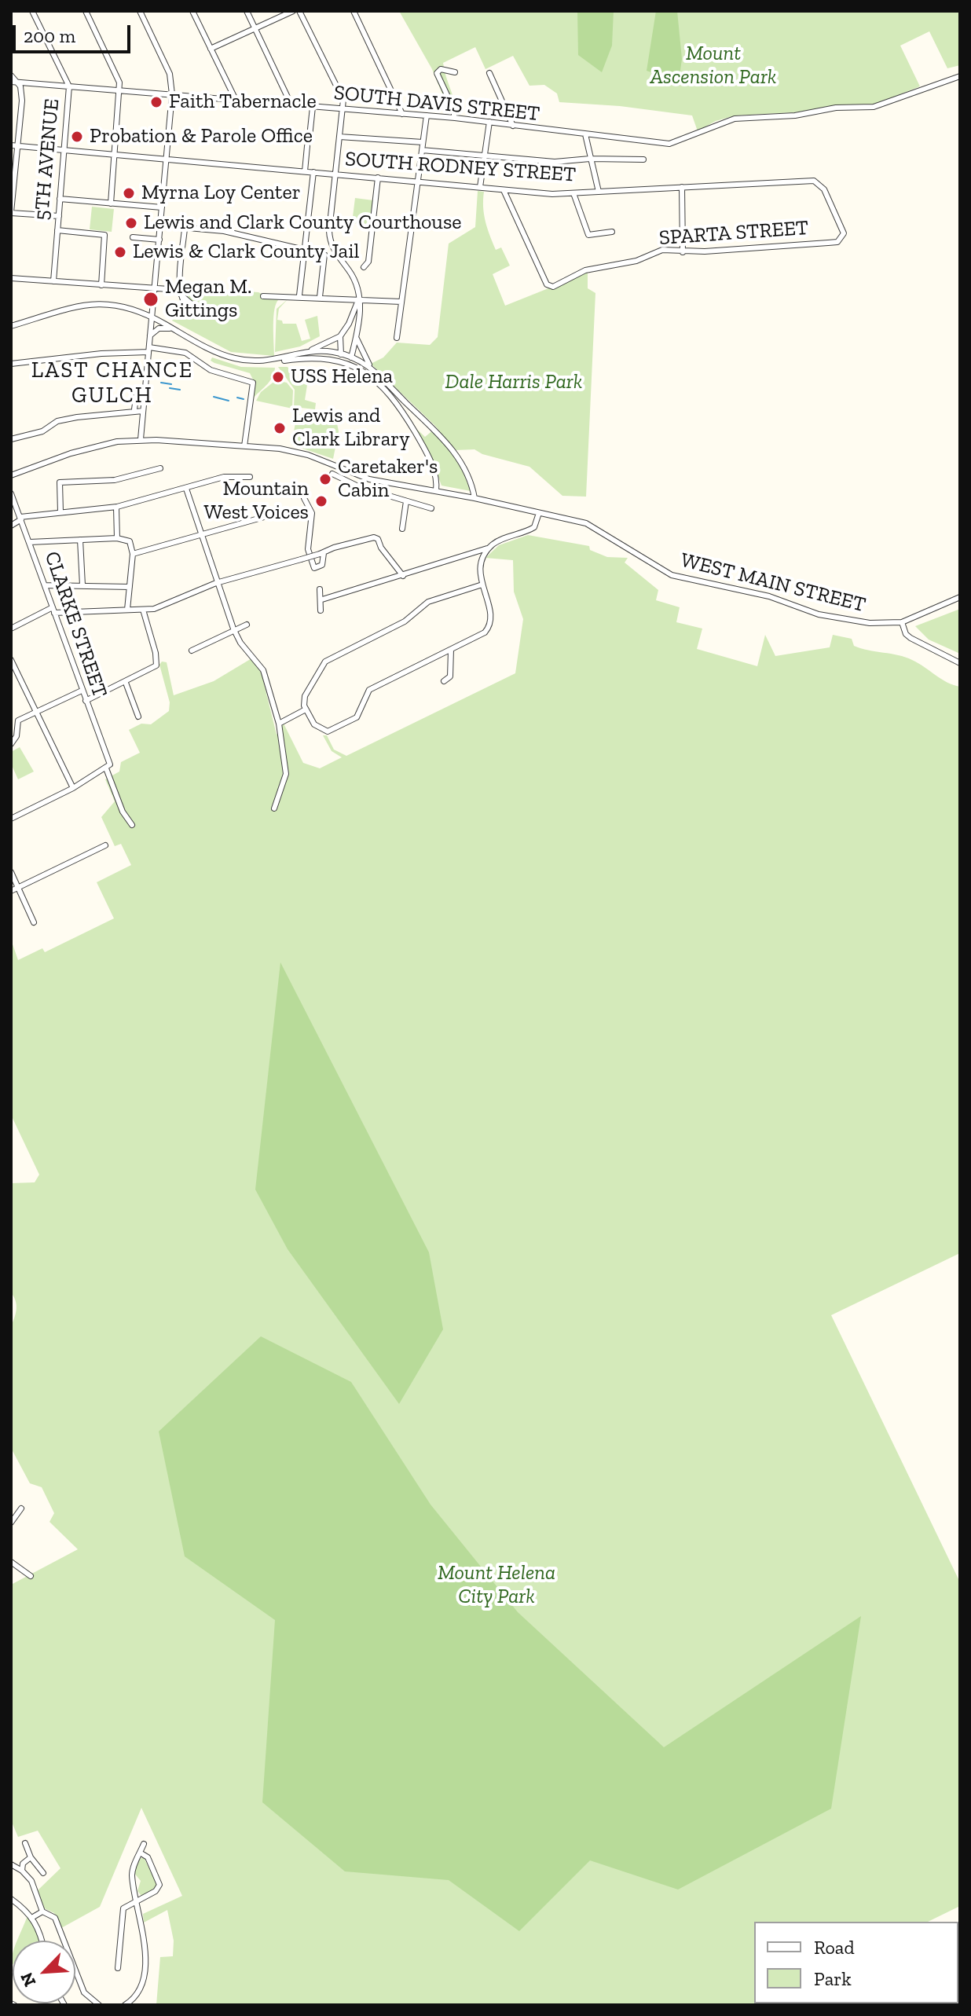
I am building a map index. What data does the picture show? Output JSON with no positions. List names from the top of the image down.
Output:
{
  "streets": {
    "street": [
      "SOUTH DAVIS STREET",
      "5TH AVENUE",
      "SOUTH RODNEY STREET",
      "SPARTA STREET",
      "WEST MAIN STREET",
      "CLARKE STREET"
    ]
  },
  "crossings": [
    ["SOUTH DAVIS STREET", "5TH AVENUE"],
    ["5TH AVENUE", "SOUTH RODNEY STREET"],
    ["SOUTH RODNEY STREET", "SPARTA STREET"]
  ],
  "districts": ["LAST CHANCE GULCH"],
  "parks": ["Mount Ascension Park", "Dale Harris Park", "Mount Helena City Park"],
  "places": [
    "Faith Tabernacle",
    "Probation & Parole Office",
    "Myrna Loy Center",
    "Lewis and Clark County Courthouse",
    "Lewis & Clark County Jail",
    "Megan M. Gittings",
    "USS Helena",
    "Lewis and Clark Library",
    "Caretaker's Cabin",
    "Mountain West Voices"
  ],
  "legend": ["Road", "Park"],
  "scale_bar": "200 m",
  "north": "bottom left"
}
